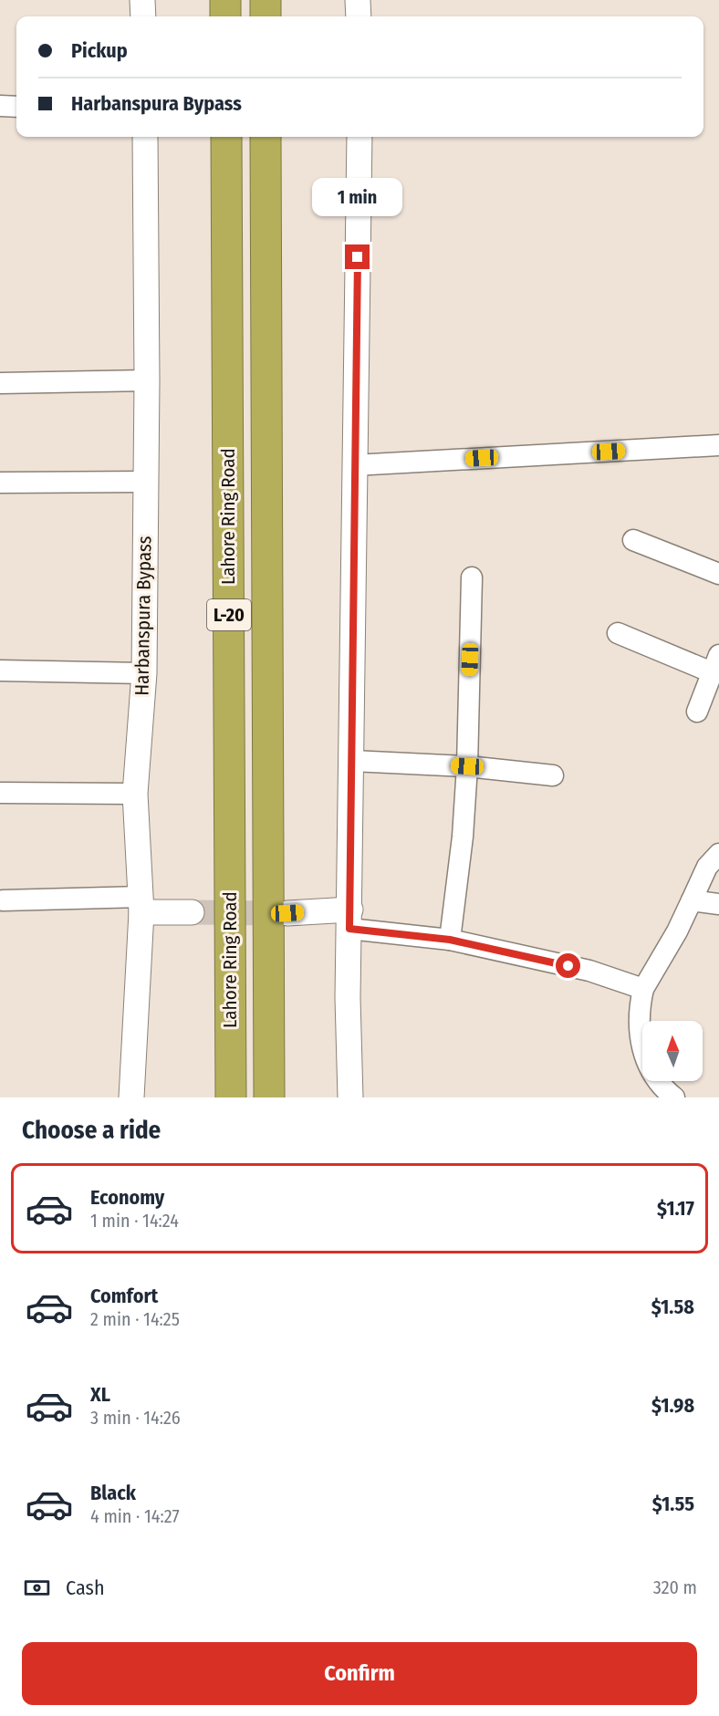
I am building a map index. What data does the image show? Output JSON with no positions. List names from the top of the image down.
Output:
{
  "streets": {
    "highway": ["Lahore Ring Road", "L-20"],
    "street": ["Harbanspura Bypass"]
  },
  "north": "top",
  "page": {
    "banner": ["Pickup", "Harbanspura Bypass"],
    "bubble": "1 min",
    "heading": "Choose a ride",
    "list": [
      {
        "name": "Economy",
        "note": "1 min · 14:24",
        "value": "$1.17"
      },
      {
        "name": "Comfort",
        "note": "2 min · 14:25",
        "value": "$1.58"
      },
      {
        "name": "XL",
        "note": "3 min · 14:26",
        "value": "$1.98"
      },
      {
        "name": "Black",
        "note": "4 min · 14:27",
        "value": "$1.55"
      }
    ],
    "pay": ["Cash", "320 m"],
    "buttons": "Confirm"
  }
}
